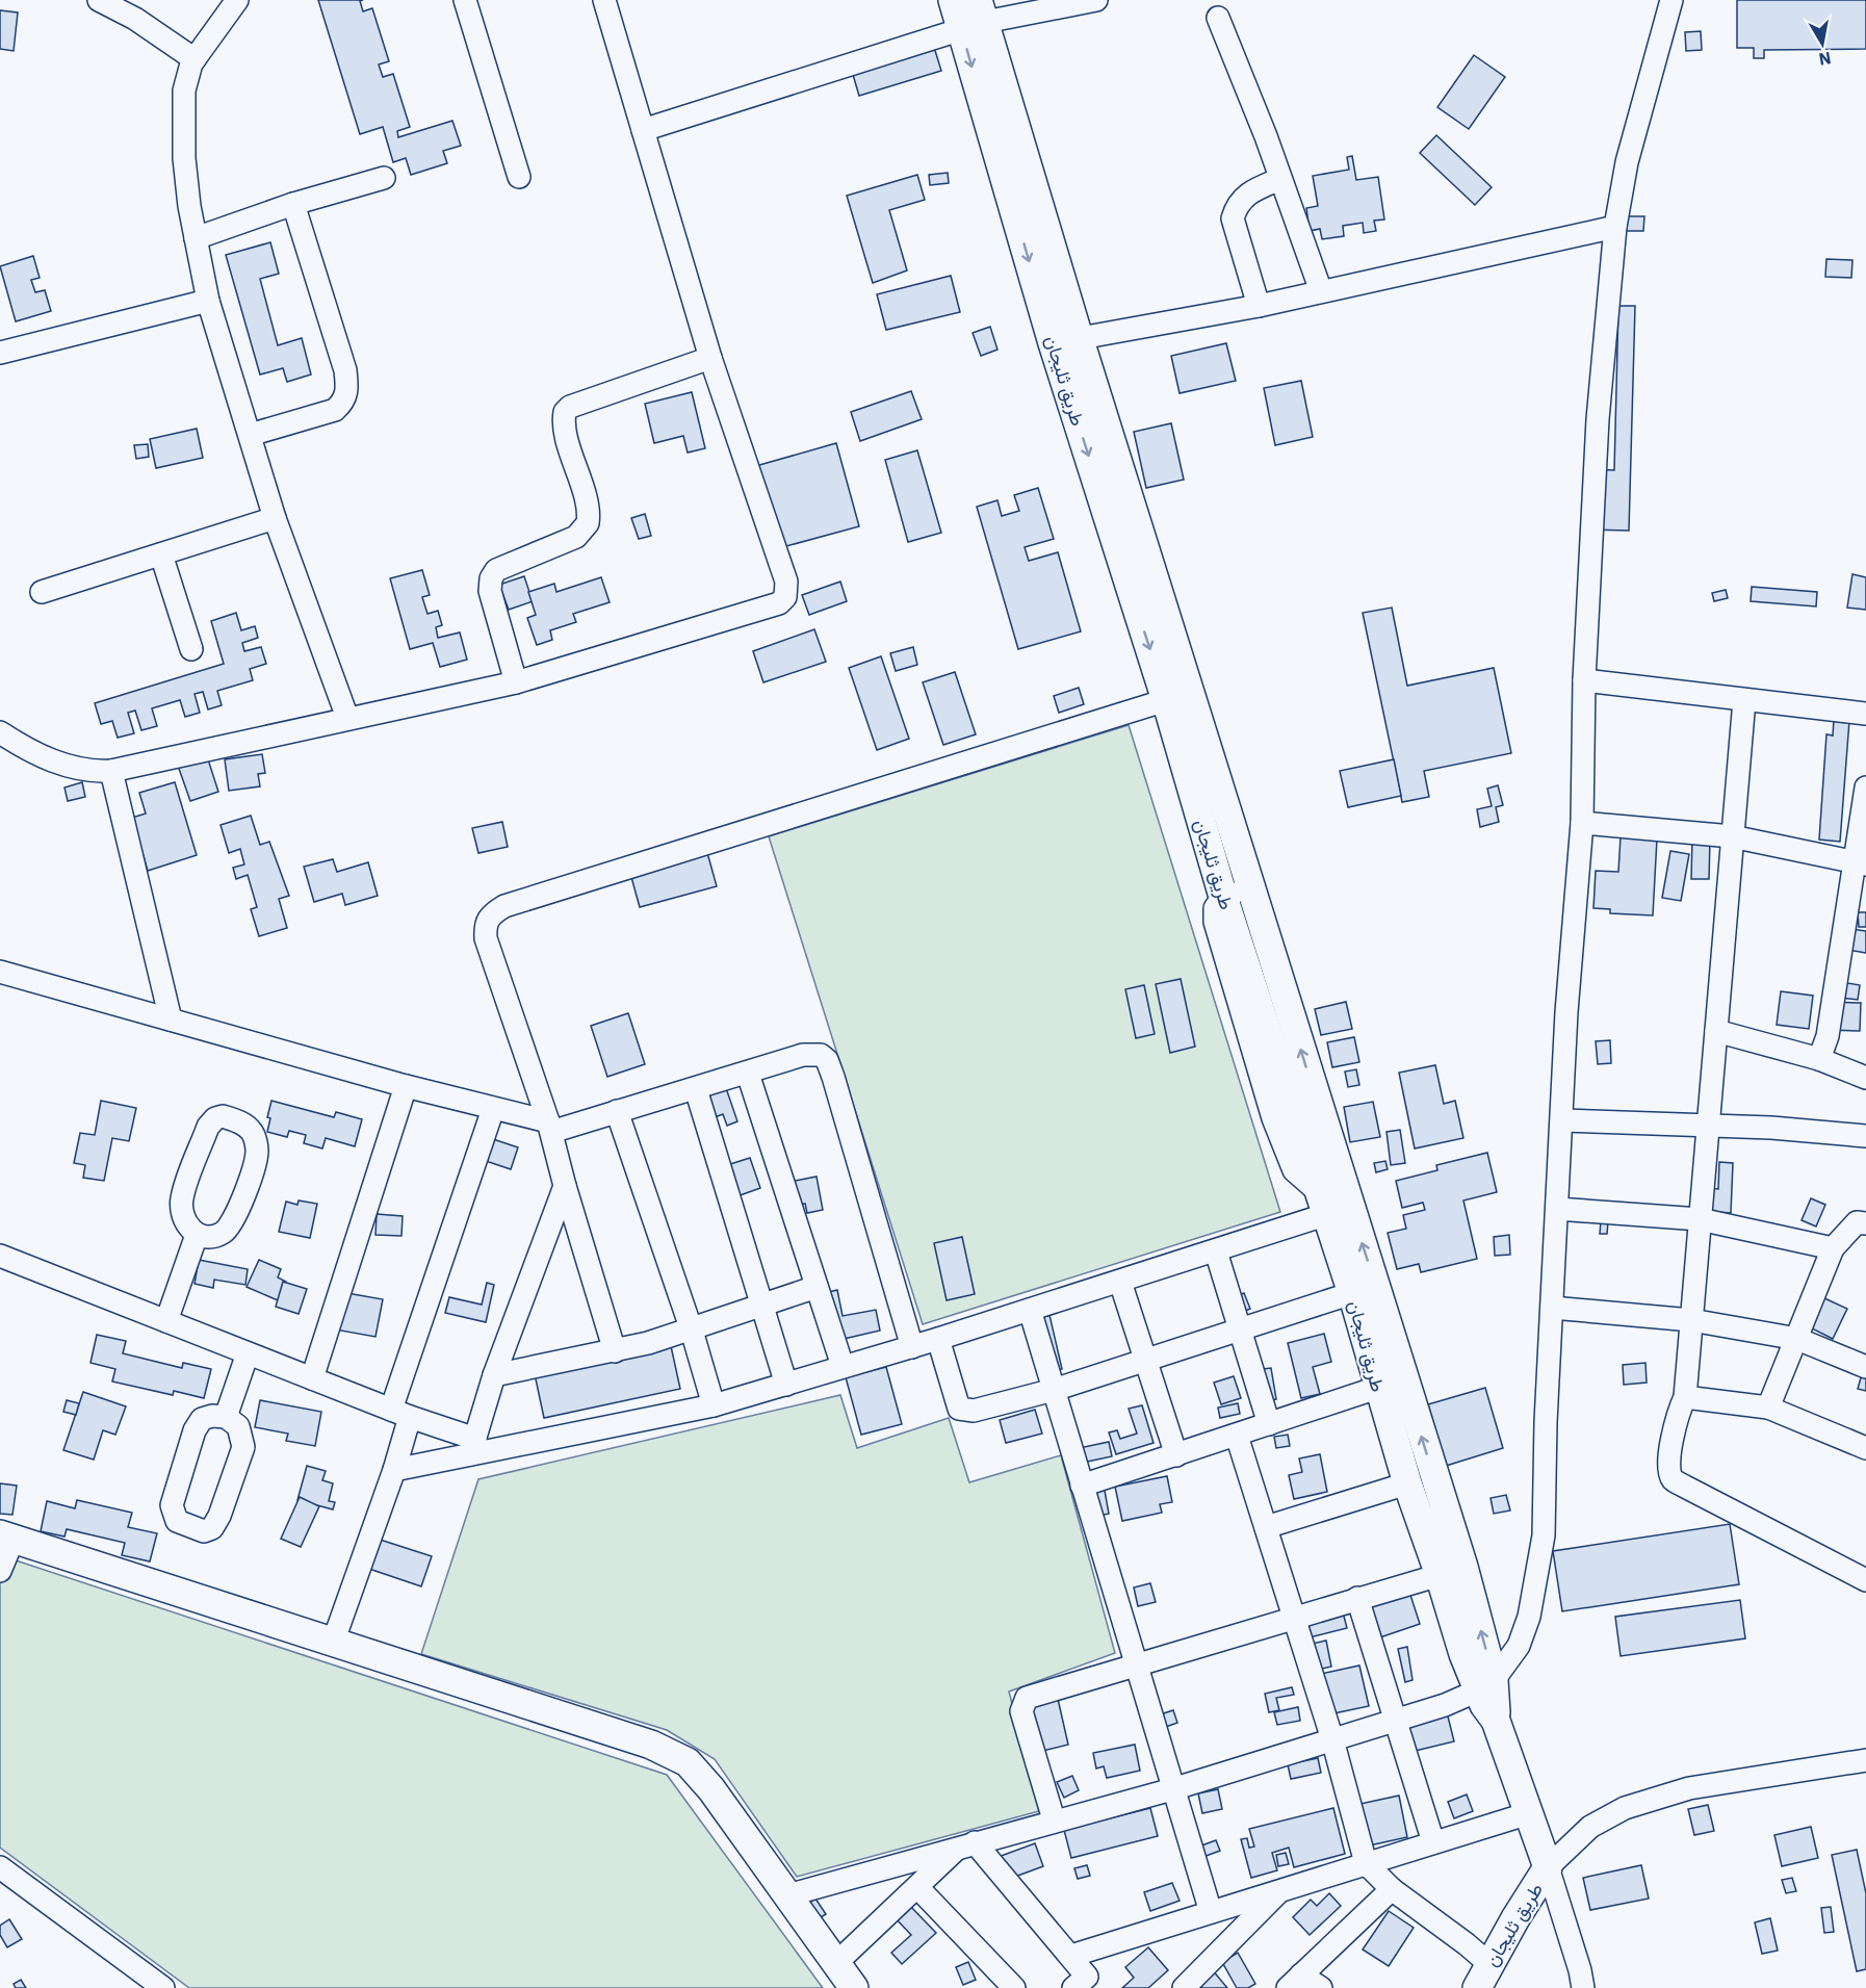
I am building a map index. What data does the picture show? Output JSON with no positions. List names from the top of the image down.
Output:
{
  "streets": {
    "main road": ["طريق ثليجان"]
  },
  "north": "bottom"
}
